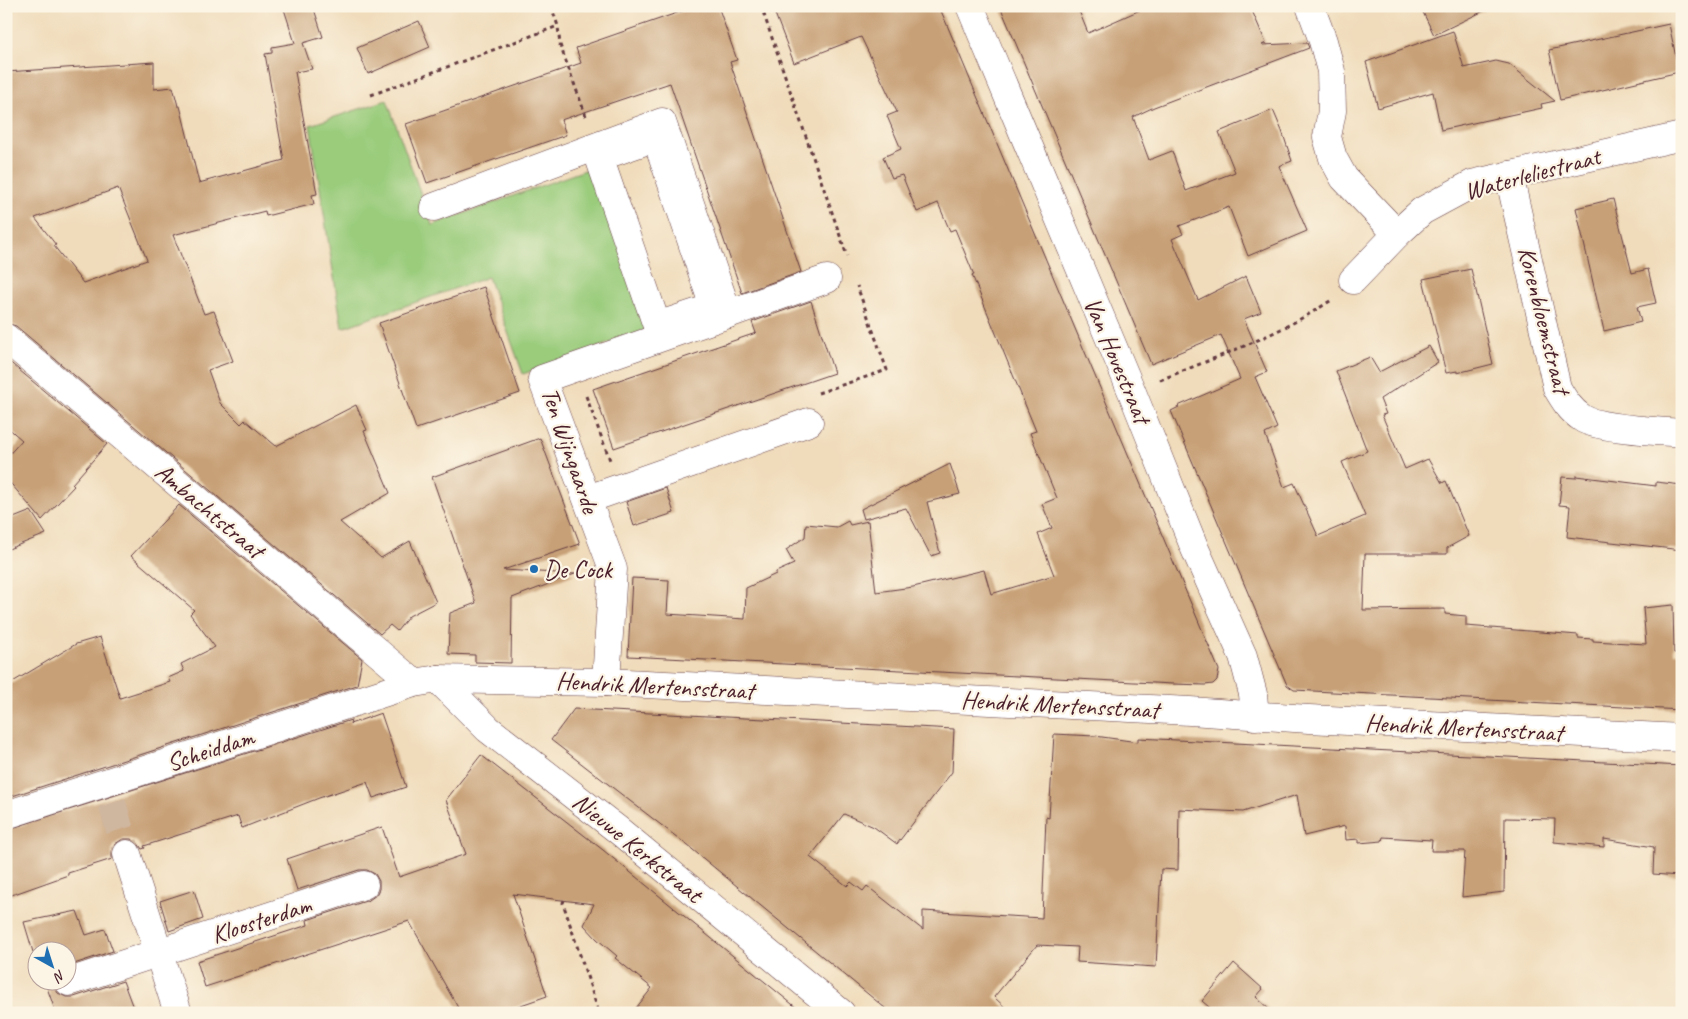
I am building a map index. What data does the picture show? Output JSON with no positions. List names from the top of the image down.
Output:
{
  "streets": {
    "street": [
      "Waterleliestraat",
      "Korenbloemstraat",
      "Van Hovestraat",
      "Ten Wijngaarde",
      "Ambachtstraat",
      "Hendrik Mertensstraat",
      "Scheiddam",
      "Nieuwe Kerkstraat",
      "Kloosterdam"
    ]
  },
  "crossings": [
    ["Waterleliestraat", "Korenbloemstraat"],
    ["Van Hovestraat", "Hendrik Mertensstraat"],
    ["Ten Wijngaarde", "Hendrik Mertensstraat"],
    ["Ambachtstraat", "Hendrik Mertensstraat"],
    ["Ambachtstraat", "Scheiddam"],
    ["Ambachtstraat", "Nieuwe Kerkstraat"],
    ["Hendrik Mertensstraat", "Scheiddam"],
    ["Hendrik Mertensstraat", "Nieuwe Kerkstraat"],
    ["Scheiddam", "Nieuwe Kerkstraat"]
  ],
  "places": ["De Cock"],
  "north": "bottom right"
}
